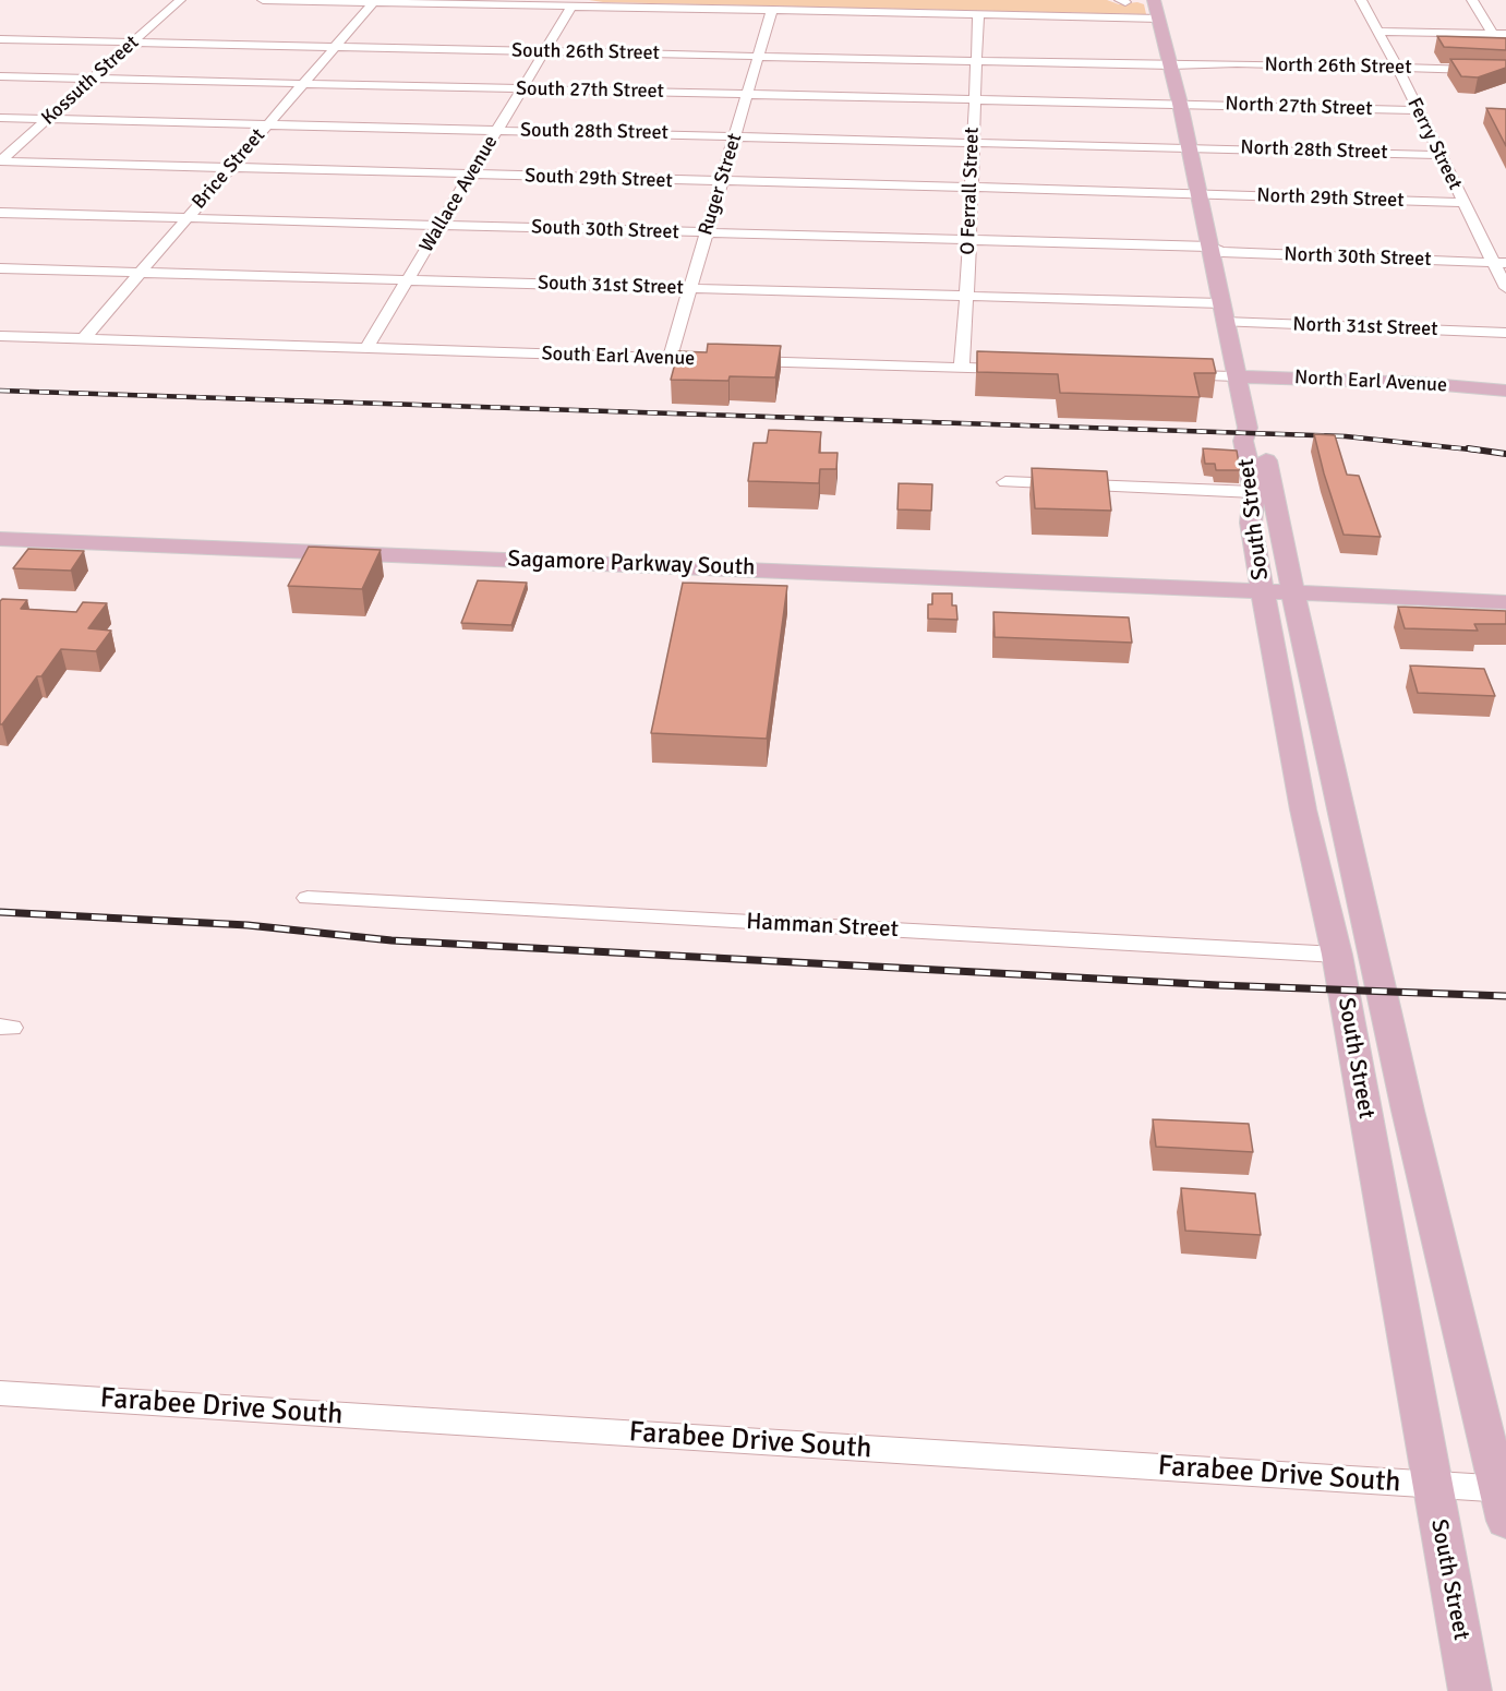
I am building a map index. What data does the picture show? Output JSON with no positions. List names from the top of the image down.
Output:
{
  "streets": {
    "main road": ["North Earl Avenue", "South Street", "Sagamore Parkway South"],
    "street": [
      "South 26th Street",
      "North 26th Street",
      "Kossuth Street",
      "South 27th Street",
      "North 27th Street",
      "South 28th Street",
      "Ferry Street",
      "North 28th Street",
      "Brice Street",
      "South 29th Street",
      "Ruger Street",
      "O Ferrall Street",
      "Wallace Avenue",
      "North 29th Street",
      "South 30th Street",
      "North 30th Street",
      "South 31st Street",
      "North 31st Street",
      "South Earl Avenue",
      "Hamman Street",
      "Farabee Drive South"
    ]
  },
  "crossings": [
    ["South 26th Street", "North 26th Street"],
    ["South 26th Street", "Kossuth Street"],
    ["South 26th Street", "Brice Street"],
    ["South 26th Street", "Ruger Street"],
    ["South 26th Street", "O Ferrall Street"],
    ["South 26th Street", "Wallace Avenue"],
    ["South 26th Street", "South Street"],
    ["North 26th Street", "Ferry Street"],
    ["North 26th Street", "South Street"],
    ["Kossuth Street", "South 27th Street"],
    ["Kossuth Street", "South 28th Street"],
    ["Kossuth Street", "South 29th Street"],
    ["South 27th Street", "North 27th Street"],
    ["South 27th Street", "Brice Street"],
    ["South 27th Street", "Ruger Street"],
    ["South 27th Street", "O Ferrall Street"],
    ["South 27th Street", "Wallace Avenue"],
    ["South 27th Street", "South Street"],
    ["North 27th Street", "Ferry Street"],
    ["North 27th Street", "South Street"],
    ["South 28th Street", "North 28th Street"],
    ["South 28th Street", "Brice Street"],
    ["South 28th Street", "Ruger Street"],
    ["South 28th Street", "O Ferrall Street"],
    ["South 28th Street", "Wallace Avenue"],
    ["South 28th Street", "South Street"],
    ["Ferry Street", "North 28th Street"],
    ["Ferry Street", "North 29th Street"],
    ["Ferry Street", "North 30th Street"],
    ["North 28th Street", "South Street"],
    ["Brice Street", "South 29th Street"],
    ["Brice Street", "South 30th Street"],
    ["Brice Street", "South 31st Street"],
    ["Brice Street", "South Earl Avenue"],
    ["South 29th Street", "Ruger Street"],
    ["South 29th Street", "O Ferrall Street"],
    ["South 29th Street", "Wallace Avenue"],
    ["South 29th Street", "North 29th Street"],
    ["South 29th Street", "South Street"],
    ["Ruger Street", "South 30th Street"],
    ["Ruger Street", "South 31st Street"],
    ["Ruger Street", "South Earl Avenue"],
    ["O Ferrall Street", "South 30th Street"],
    ["O Ferrall Street", "South 31st Street"],
    ["O Ferrall Street", "South Earl Avenue"],
    ["Wallace Avenue", "South 30th Street"],
    ["Wallace Avenue", "South 31st Street"],
    ["Wallace Avenue", "South Earl Avenue"],
    ["North 29th Street", "South Street"],
    ["South 30th Street", "North 30th Street"],
    ["South 30th Street", "South Street"],
    ["North 30th Street", "South Street"],
    ["South 31st Street", "North 31st Street"],
    ["South 31st Street", "South Street"],
    ["North 31st Street", "South Street"],
    ["North Earl Avenue", "South Street"],
    ["South Street", "Sagamore Parkway South"],
    ["South Street", "Hamman Street"],
    ["South Street", "Farabee Drive South"]
  ]
}
